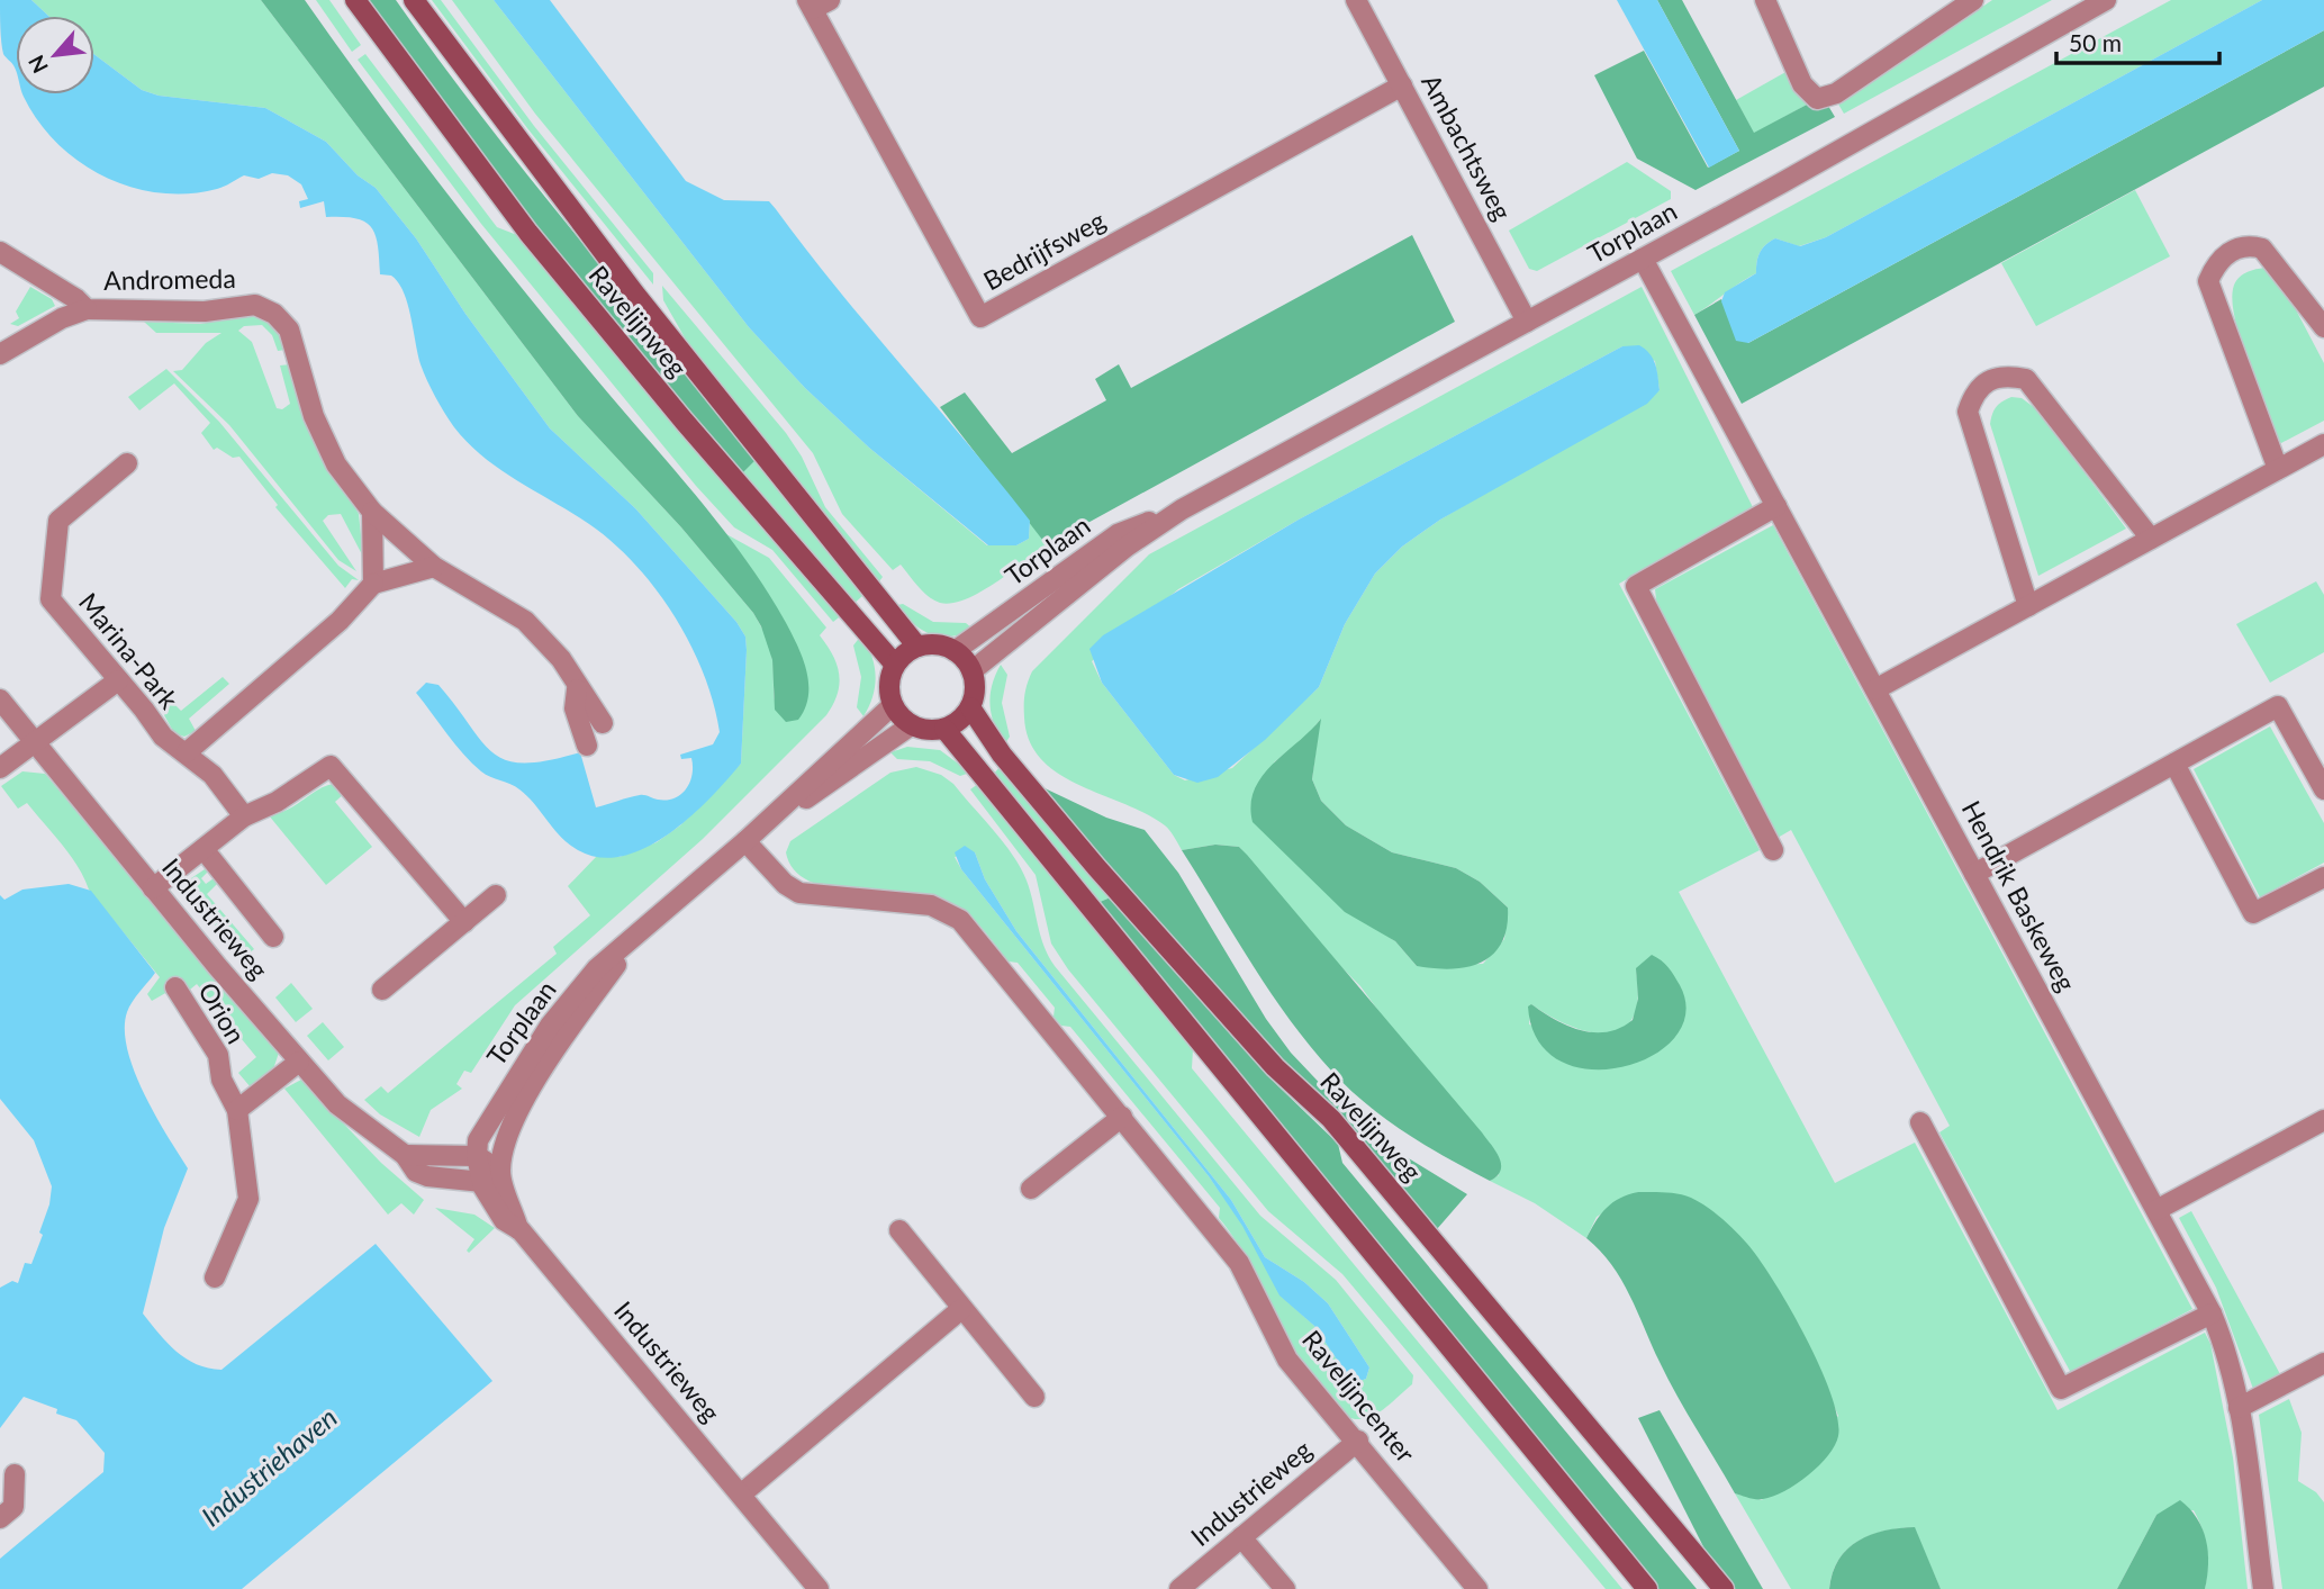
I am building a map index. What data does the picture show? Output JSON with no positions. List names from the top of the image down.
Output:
{
  "streets": {
    "main road": ["Ravelijnweg"],
    "street": [
      "Ambachtsweg",
      "Torplaan",
      "Bedrijfsweg",
      "Andromeda",
      "Marina-Park",
      "Hendrik Baskeweg",
      "Industrieweg",
      "Orion",
      "Ravelijncenter"
    ]
  },
  "crossings": [
    ["Ambachtsweg", "Torplaan"],
    ["Ambachtsweg", "Bedrijfsweg"],
    ["Torplaan", "Ravelijnweg"],
    ["Torplaan", "Hendrik Baskeweg"],
    ["Torplaan", "Industrieweg"],
    ["Torplaan", "Ravelijncenter"],
    ["Industrieweg", "Ravelijncenter"]
  ],
  "water": ["Industriehaven"],
  "scale_bar": "50 m",
  "north": "bottom left"
}
